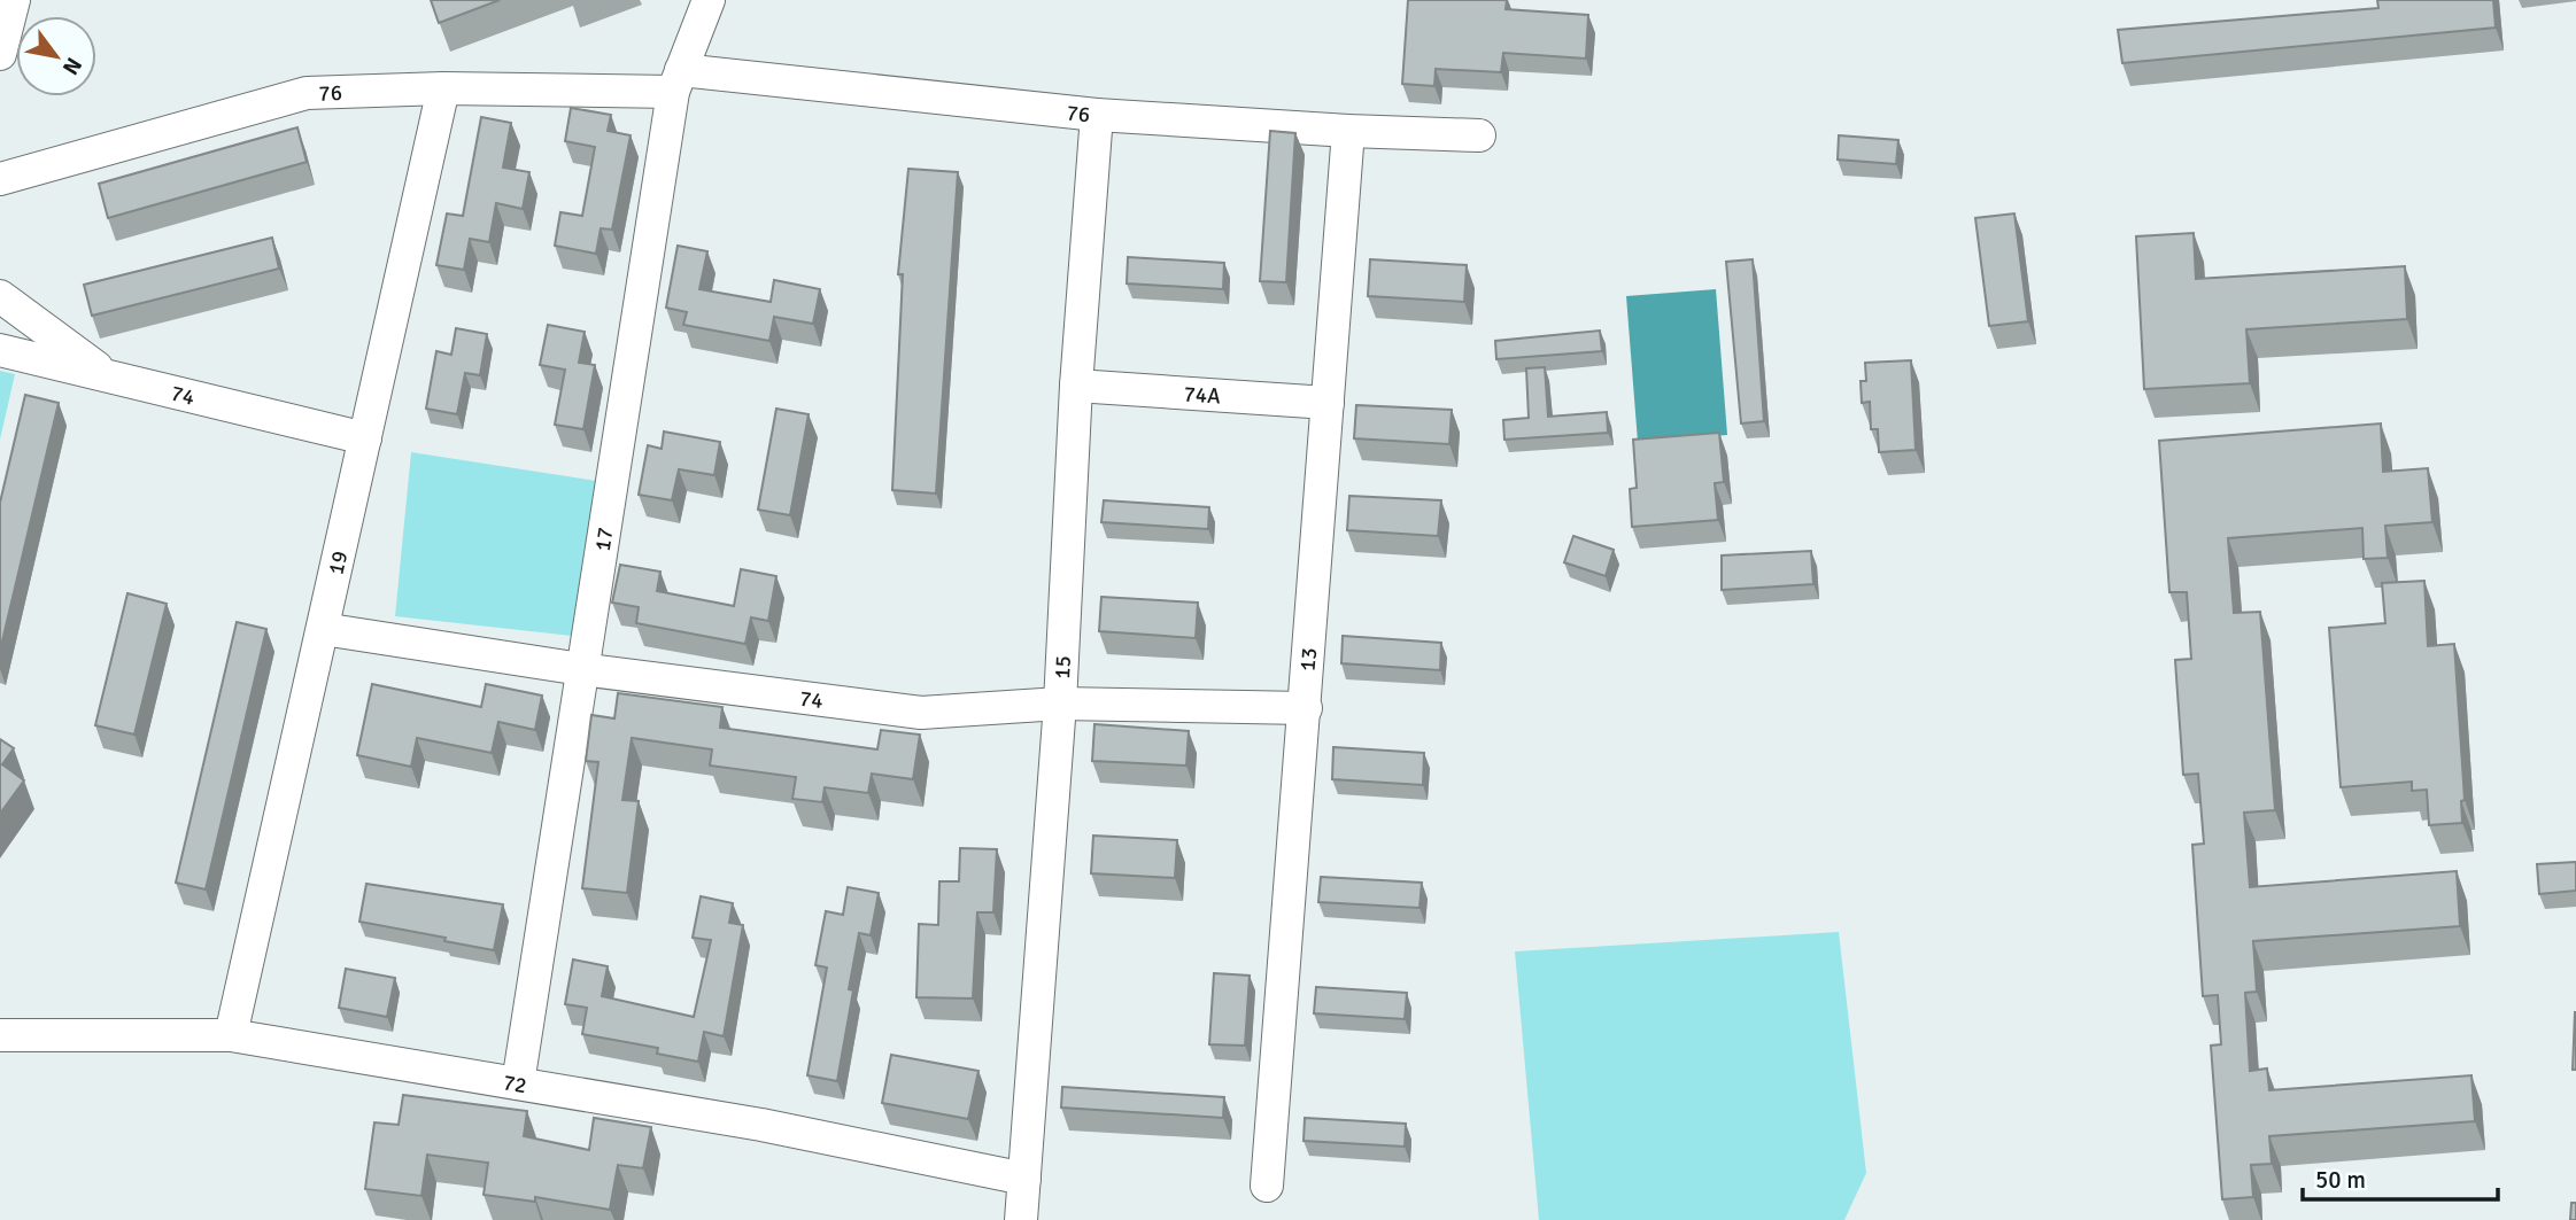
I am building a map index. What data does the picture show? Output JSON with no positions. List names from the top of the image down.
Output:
{
  "streets": {
    "street": [
      "76",
      "74A",
      "74",
      "17",
      "19",
      "13",
      "15",
      "72"
    ]
  },
  "crossings": [
    ["76", "17"],
    ["76", "19"],
    ["76", "13"],
    ["76", "15"],
    ["74A", "13"],
    ["74A", "15"],
    ["74", "17"],
    ["74", "19"],
    ["74", "13"],
    ["74", "15"],
    ["17", "72"],
    ["19", "72"],
    ["15", "72"]
  ],
  "scale_bar": "50 m",
  "north": "bottom right"
}
